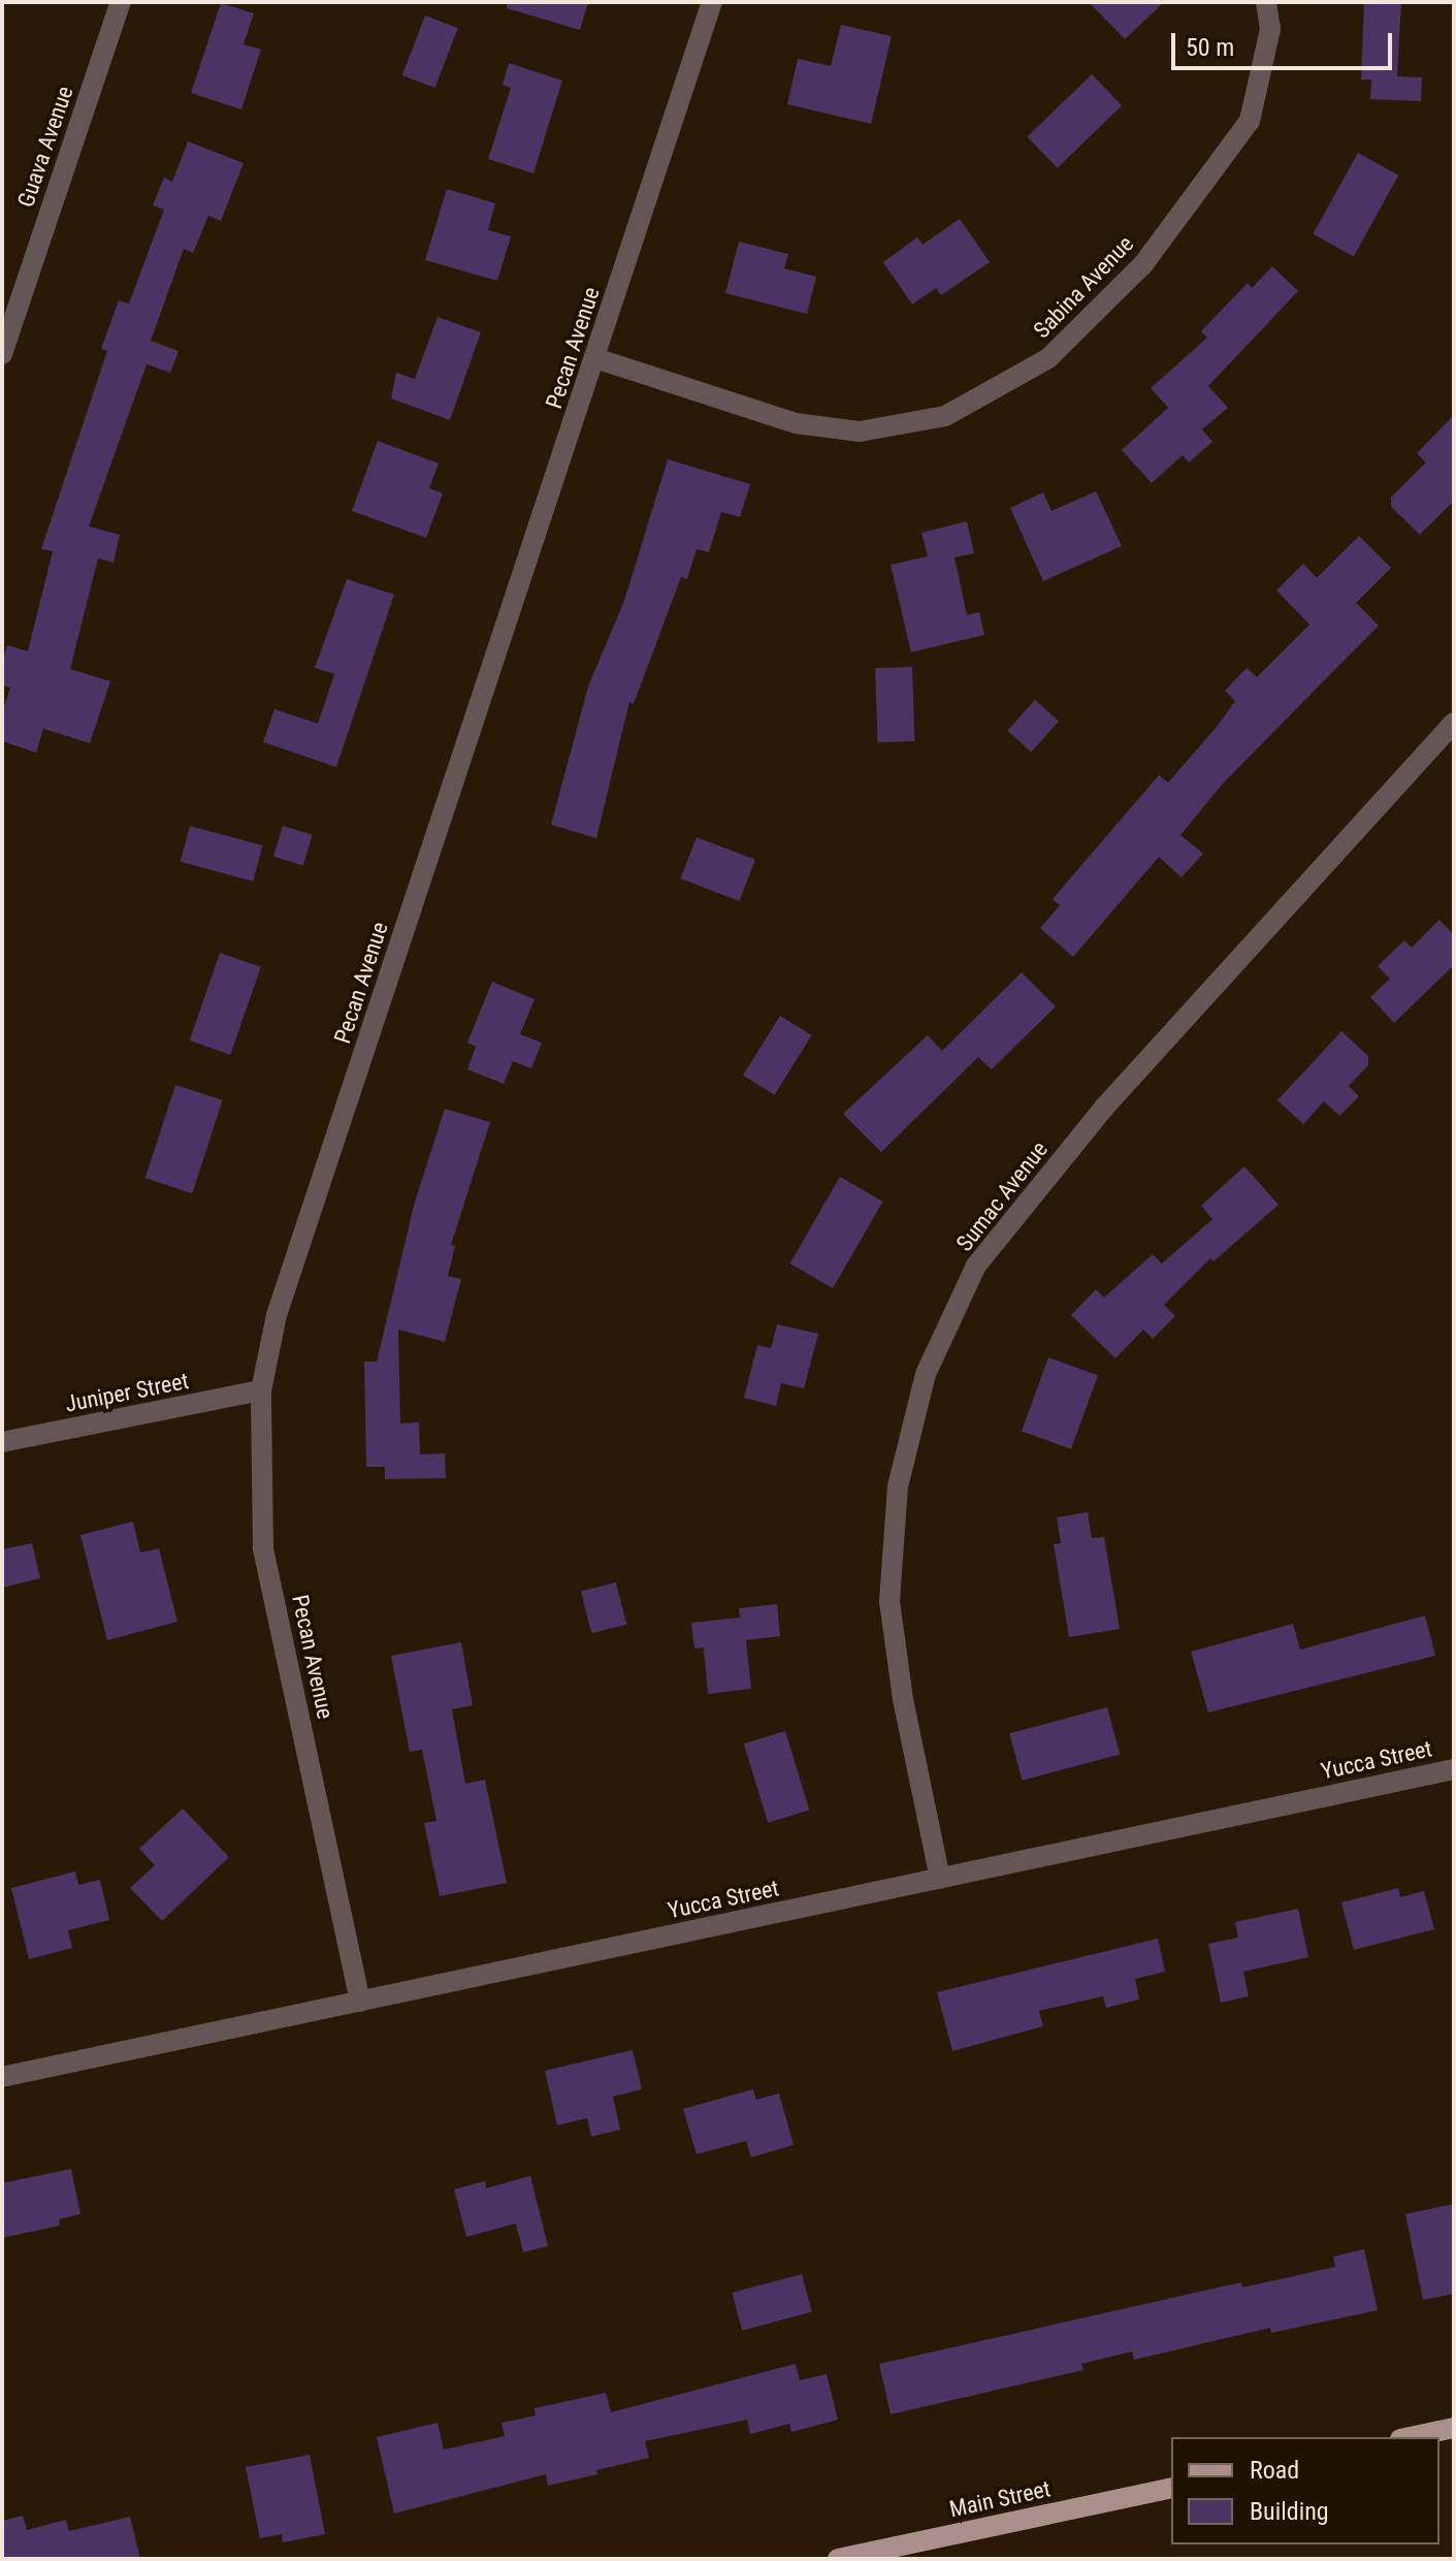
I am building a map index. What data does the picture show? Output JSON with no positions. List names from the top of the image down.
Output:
{
  "streets": {
    "main road": ["Main Street"],
    "street": [
      "Guava Avenue",
      "Sabina Avenue",
      "Pecan Avenue",
      "Sumac Avenue",
      "Juniper Street",
      "Yucca Street"
    ]
  },
  "crossings": [
    ["Sabina Avenue", "Pecan Avenue"],
    ["Pecan Avenue", "Juniper Street"],
    ["Pecan Avenue", "Yucca Street"],
    ["Sumac Avenue", "Yucca Street"]
  ],
  "legend": ["Road", "Building"],
  "scale_bar": "50 m"
}
